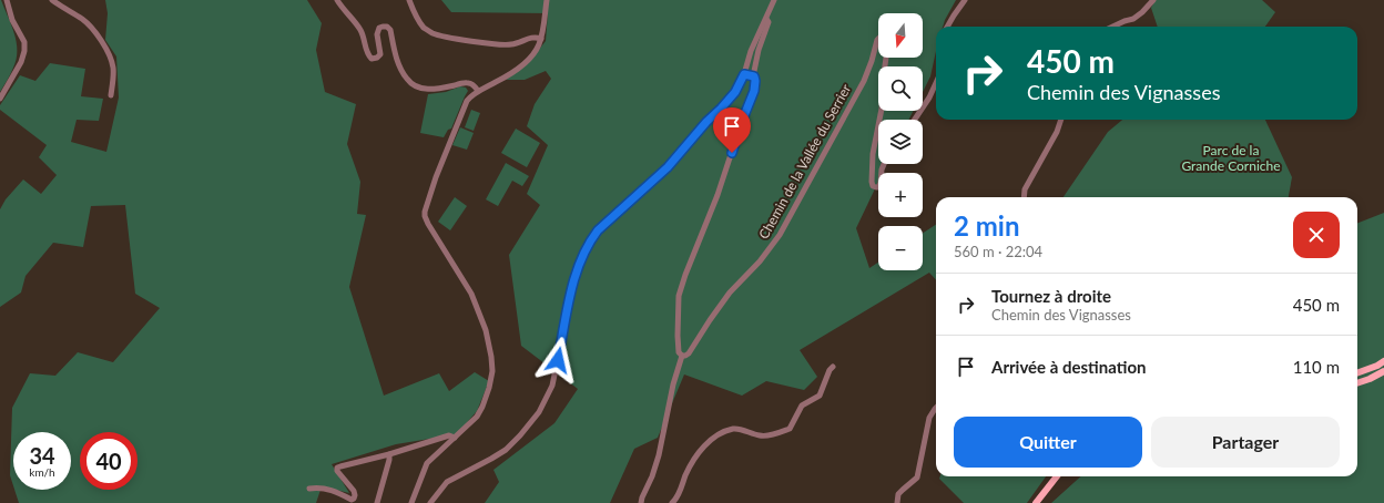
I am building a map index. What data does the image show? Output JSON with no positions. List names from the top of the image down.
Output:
{
  "streets": {
    "street": ["Chemin de la Vallée du Serrier"]
  },
  "parks": ["Parc de la Grande Corniche"],
  "north": "bottom",
  "page": {
    "map_buttons": ["+", "−"],
    "turn": ["450 m", "Chemin des Vignasses"],
    "heading": ["2 min", "560 m · 22:04"],
    "list": [
      {
        "name": "Tournez à droite",
        "note": "Chemin des Vignasses",
        "value": "450 m"
      },
      {
        "name": "Arrivée à destination",
        "value": "110 m"
      }
    ],
    "buttons": ["Quitter", "Partager"],
    "speed": "34 km/h",
    "limit": "40"
  }
}
